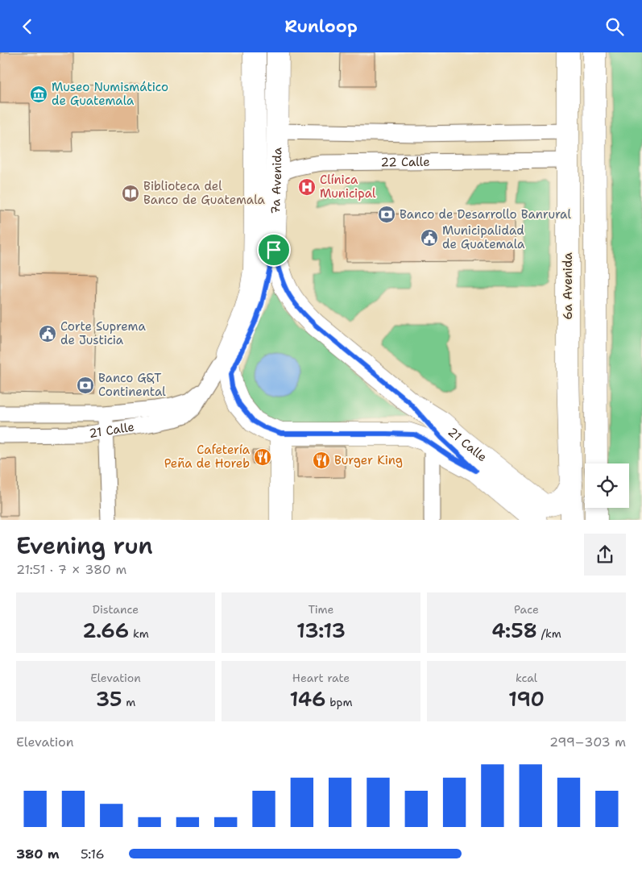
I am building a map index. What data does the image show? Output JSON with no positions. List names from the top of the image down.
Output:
{
  "streets": {
    "main road": ["7a Avenida", "6a Avenida", "21 Calle"],
    "street": ["22 Calle"]
  },
  "crossings": [
    ["22 Calle", "7a Avenida"],
    ["22 Calle", "6a Avenida"],
    ["7a Avenida", "21 Calle"],
    ["6a Avenida", "21 Calle"]
  ],
  "places": {
    "museum": ["Museo Numismático de Guatemala"],
    "hospital": ["Clínica Municipal"],
    "library": ["Biblioteca del Banco de Guatemala"],
    "bank": ["Banco de Desarrollo Banrural", "Banco G&T Continental"],
    "public building": ["Municipalidad de Guatemala", "Corte Suprema de Justicia"],
    "restaurant": ["Cafetería Peña de Horeb", "Burger King"]
  },
  "page": {
    "header": "Runloop",
    "heading": ["Evening run", "21:51 · 7 × 380 m"],
    "stats": [
      ["Distance", "2.66 km"],
      ["Time", "13:13"],
      ["Pace", "4:58 /km"],
      ["Elevation", "35 m"],
      ["Heart rate", "146 bpm"],
      ["kcal", "190"]
    ],
    "chart": ["Elevation", "299–303 m"],
    "list": [
      {
        "name": "380 m",
        "note": "5:16"
      }
    ]
  }
}
